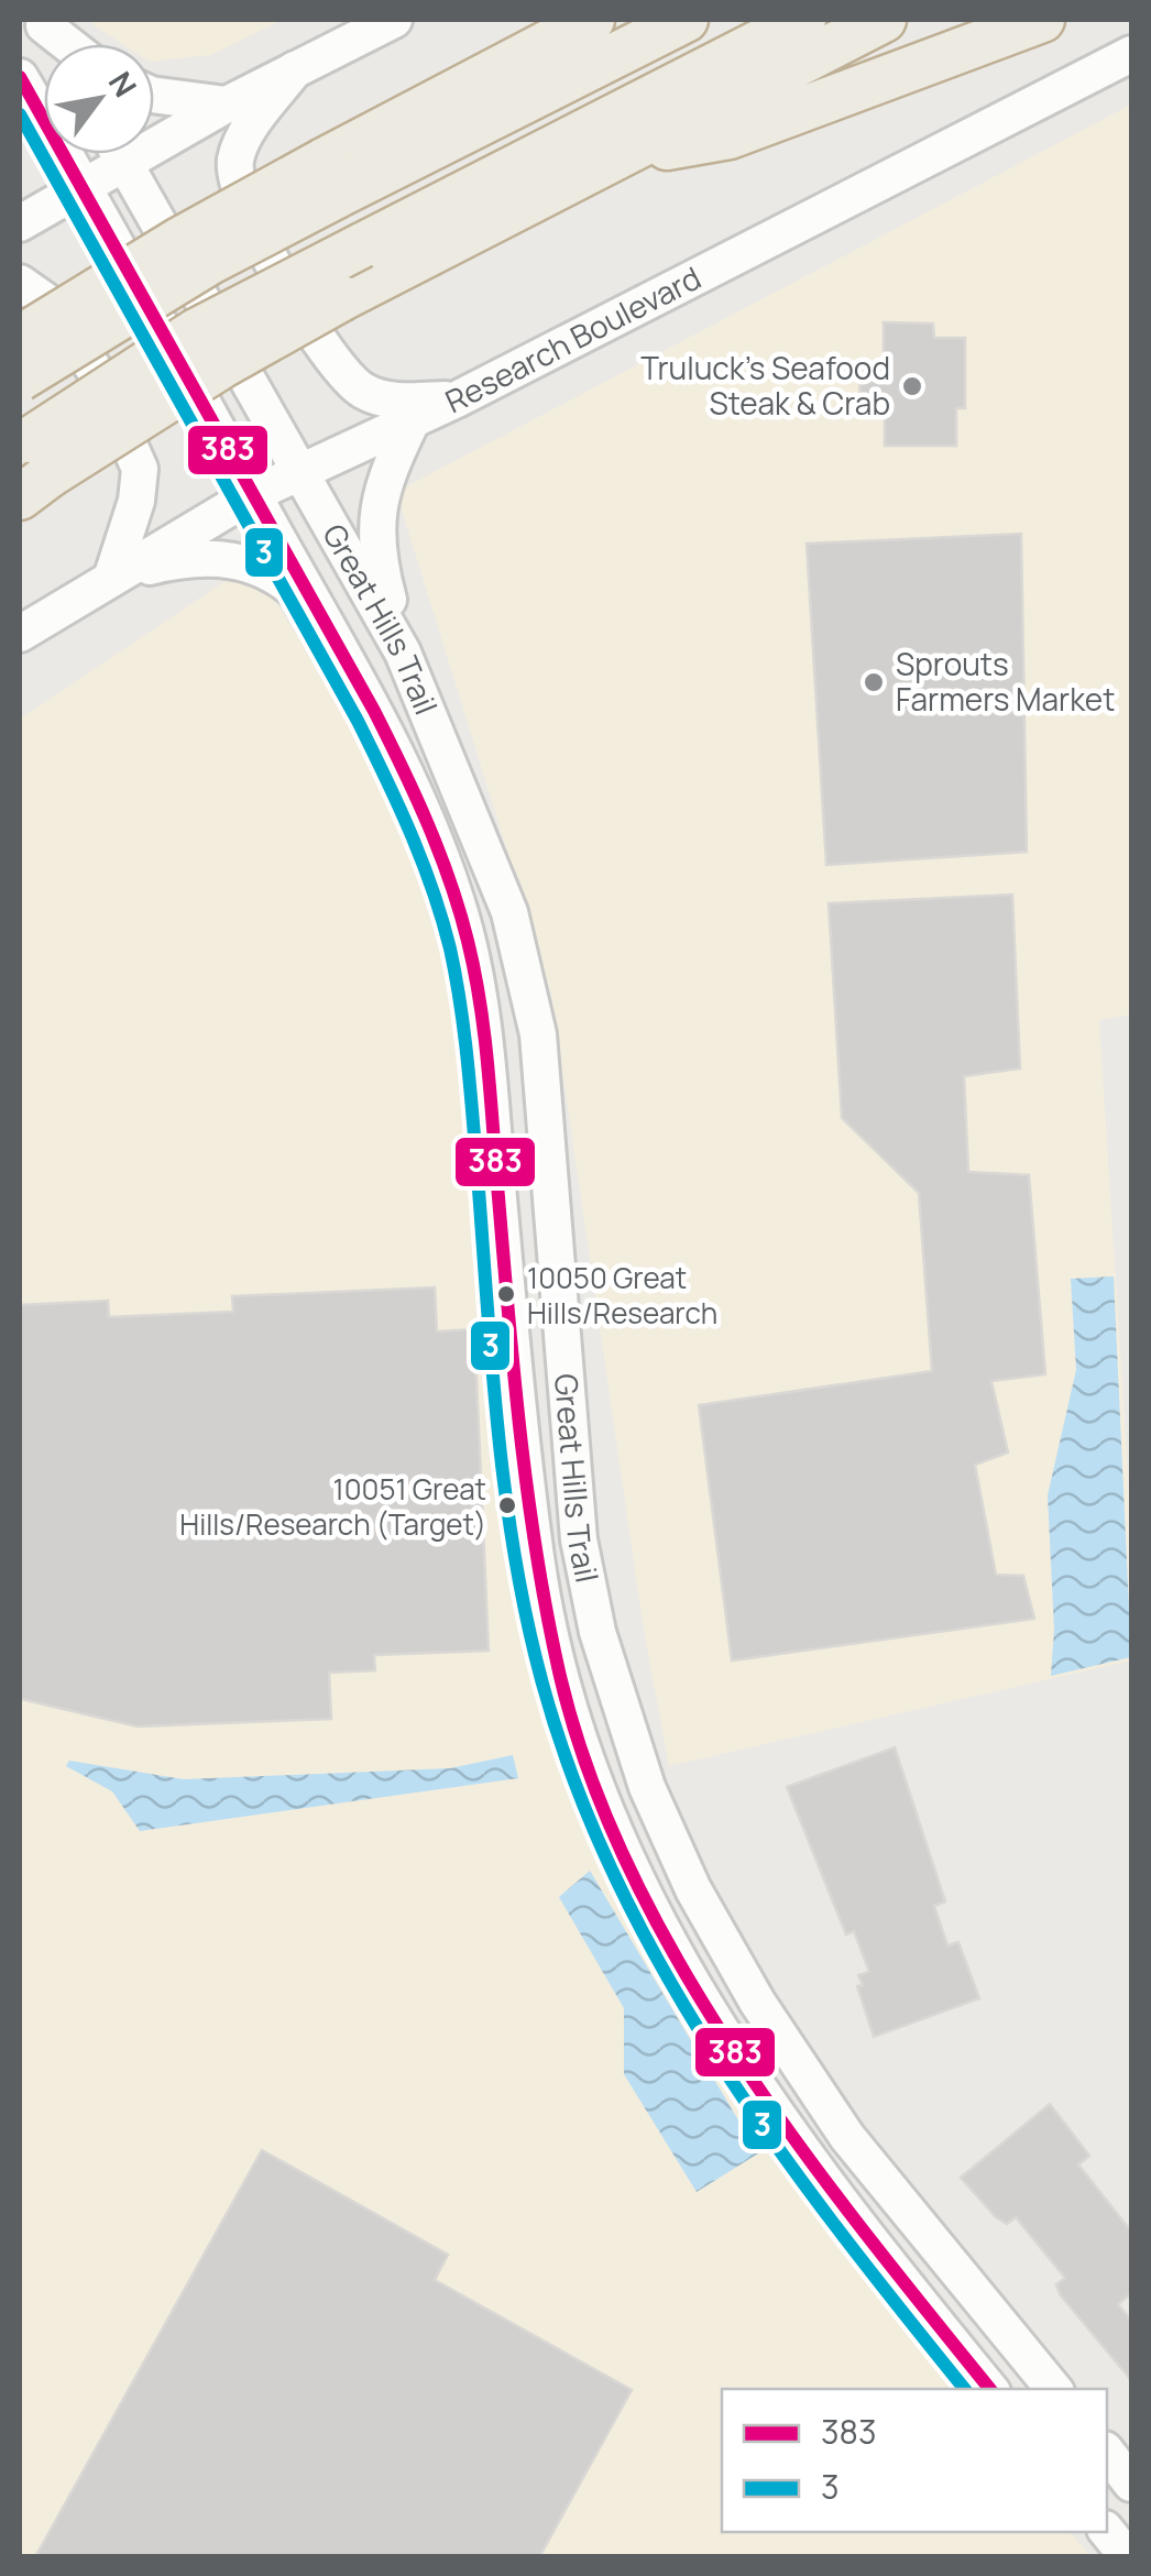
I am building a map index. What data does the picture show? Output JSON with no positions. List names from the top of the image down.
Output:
{
  "streets": {
    "street": ["Research Boulevard", "Great Hills Trail"]
  },
  "crossings": [
    ["Research Boulevard", "Great Hills Trail"]
  ],
  "places": [
    "Truluck's Seafood Steak & Crab",
    "Sprouts Farmers Market",
    "10050 Great Hills/Research",
    "10051 Great Hills/Research (Target)"
  ],
  "lines": ["transit line 383", "transit line 3"],
  "legend": ["383", "3"],
  "north": "top right"
}
